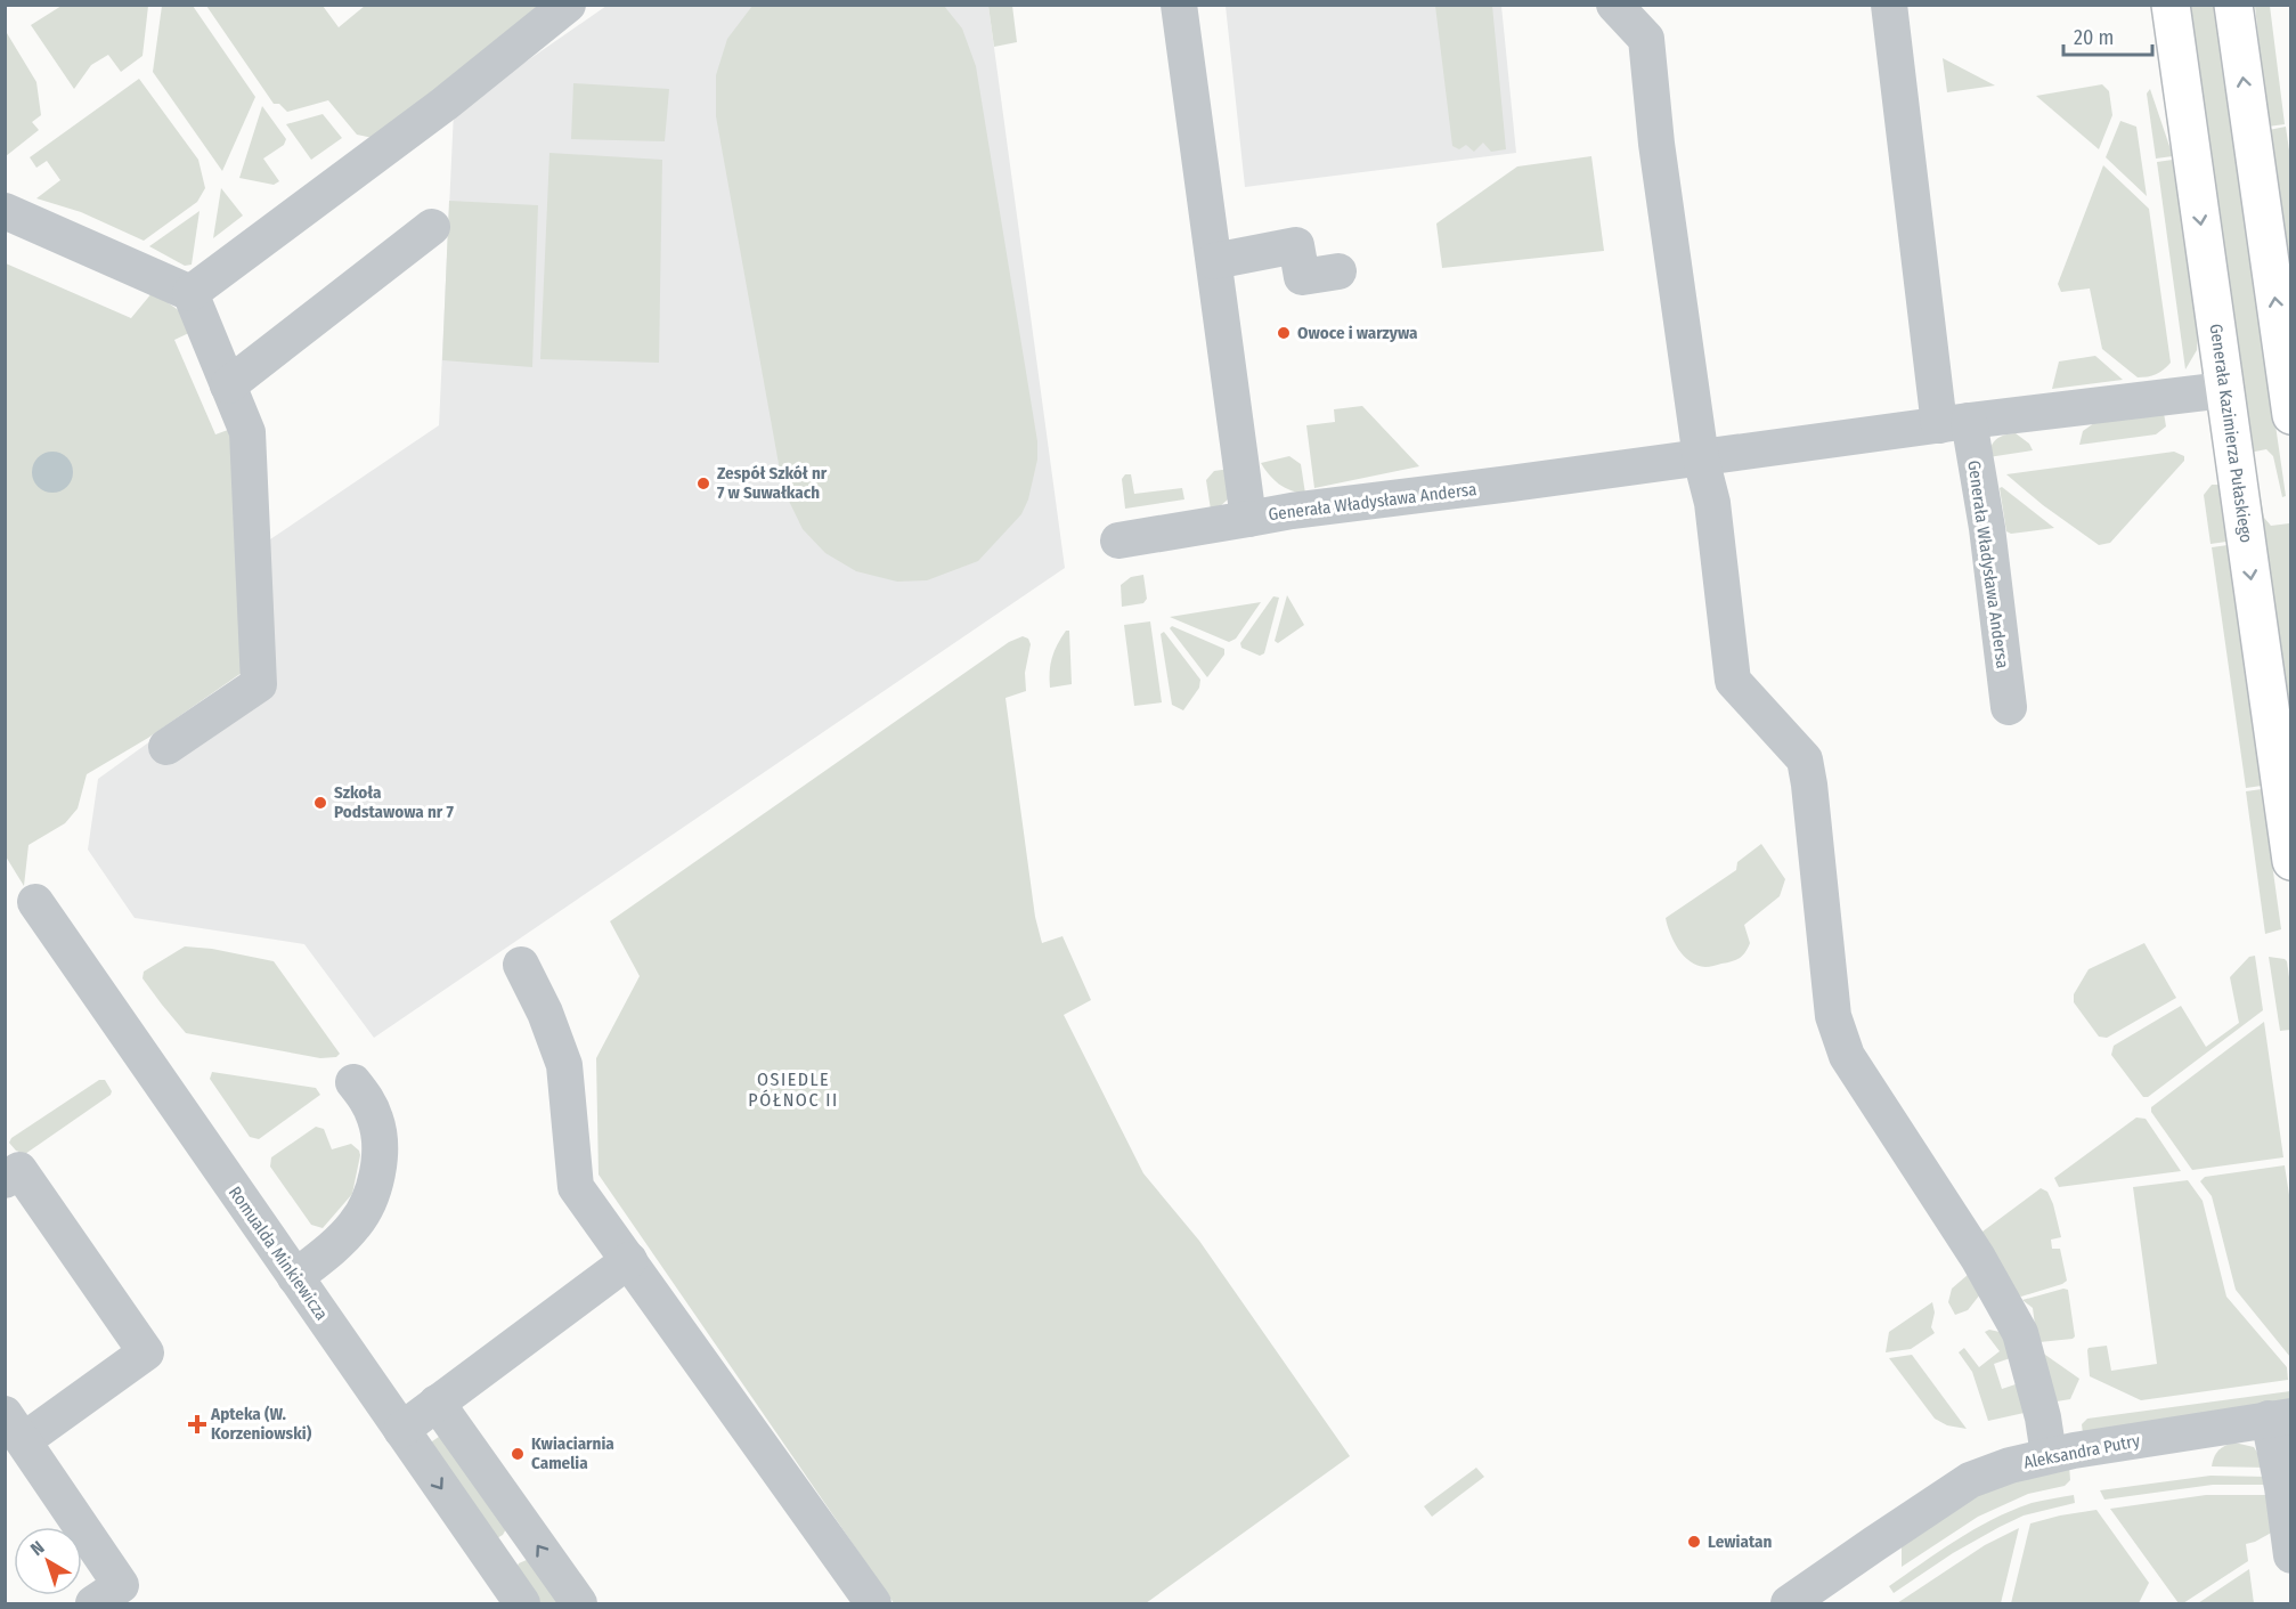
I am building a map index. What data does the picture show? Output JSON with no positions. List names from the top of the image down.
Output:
{
  "streets": {
    "main road": ["Generała Kazimierza Pułaskiego"],
    "street": ["Generała Władysława Andersa", "Romualda Minkiewicza", "Aleksandra Putry"]
  },
  "crossings": [
    ["Generała Kazimierza Pułaskiego", "Generała Władysława Andersa"]
  ],
  "districts": ["OSIEDLE PÓŁNOC II"],
  "places": {
    "other": [
      "Owoce i warzywa",
      "Zespół Szkół nr 7 w Suwałkach",
      "Szkoła Podstawowa nr 7",
      "Kwiaciarnia Camelia",
      "Lewiatan"
    ],
    "health": ["Apteka (W. Korzeniowski)"]
  },
  "scale_bar": "20 m",
  "north": "top left"
}
